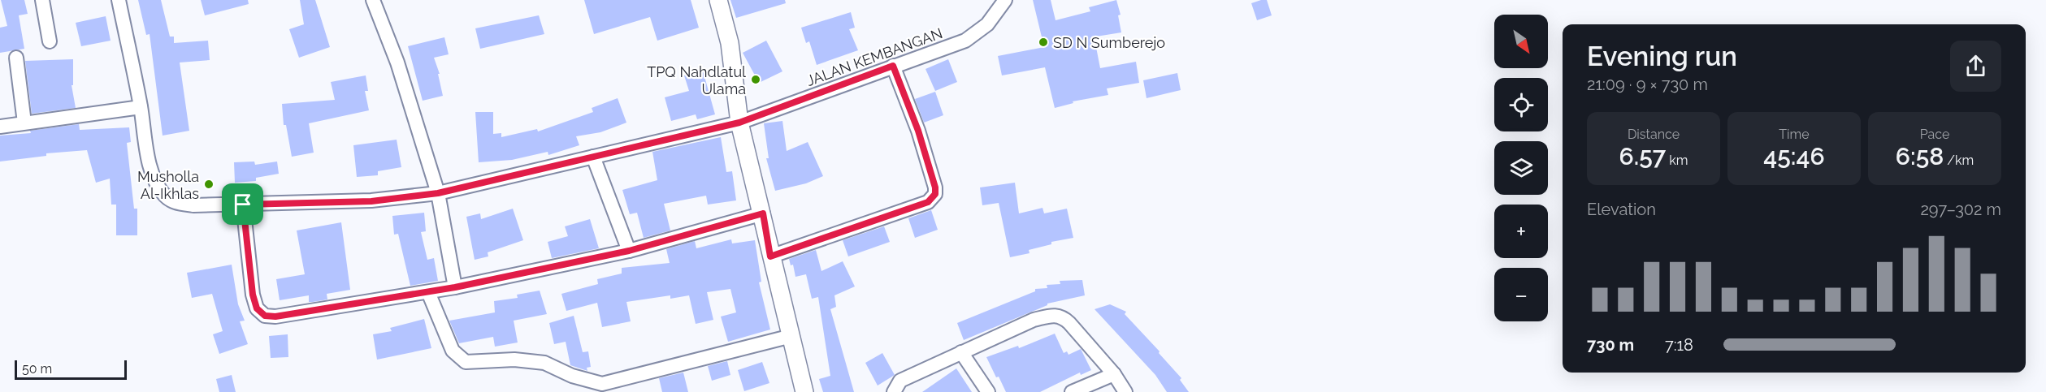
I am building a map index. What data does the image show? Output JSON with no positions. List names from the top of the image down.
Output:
{
  "streets": {
    "street": ["JALAN KEMBANGAN"]
  },
  "places": ["SD N Sumberejo", "TPQ Nahdlatul Ulama", "Musholla Al-Ikhlas"],
  "scale_bar": "50 m",
  "north": "bottom right",
  "page": {
    "map_buttons": ["+", "−"],
    "heading": ["Evening run", "21:09 · 9 × 730 m"],
    "stats": [
      ["Distance", "6.57 km"],
      ["Time", "45:46"],
      ["Pace", "6:58 /km"]
    ],
    "chart": ["Elevation", "297–302 m"],
    "list": [
      {
        "name": "730 m",
        "note": "7:18"
      }
    ],
    "scale": "50 m"
  }
}
